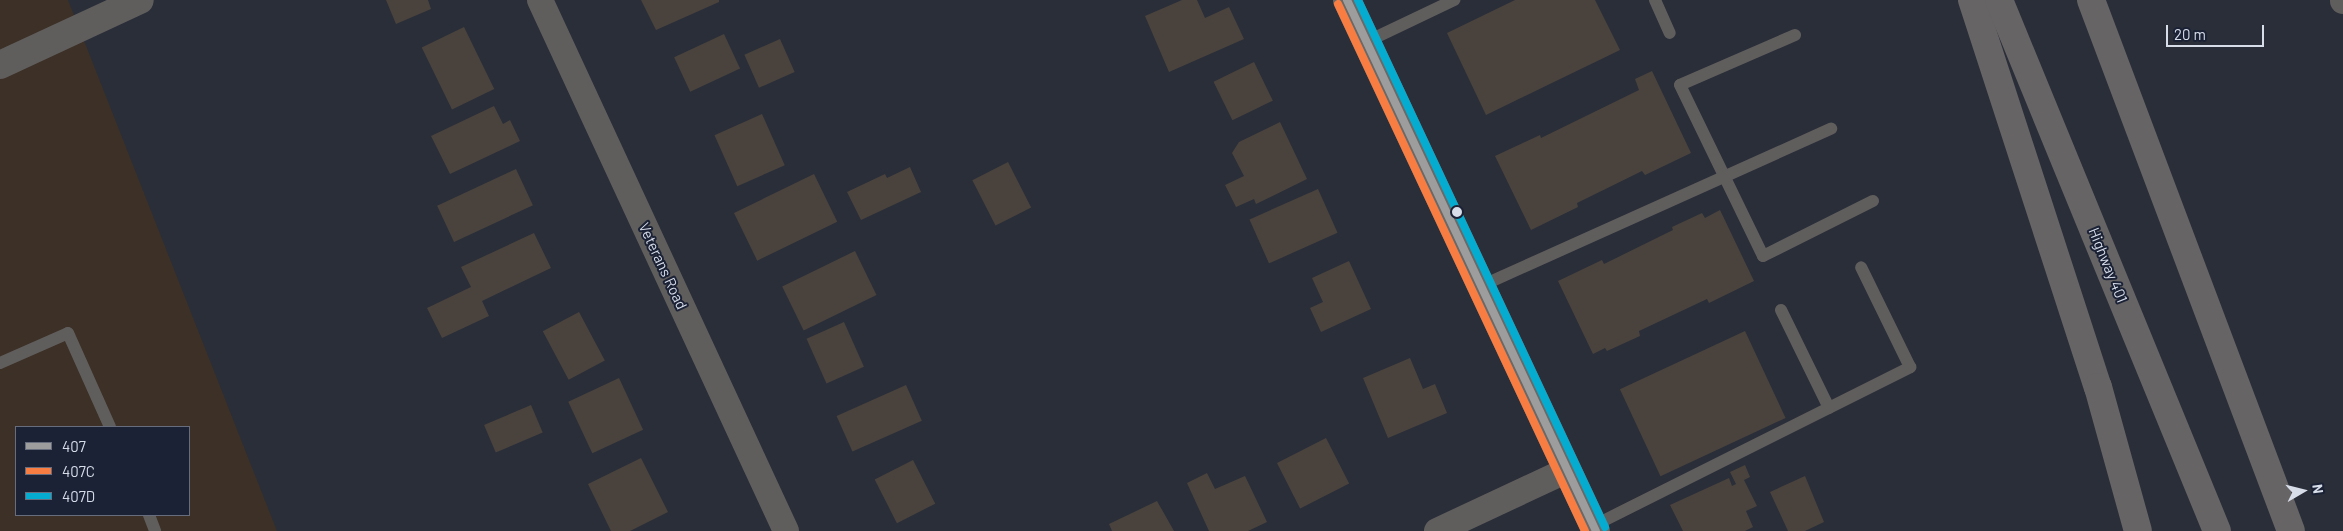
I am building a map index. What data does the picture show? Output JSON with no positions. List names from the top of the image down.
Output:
{
  "streets": {
    "highway": ["Highway 401"],
    "street": ["Veterans Road"]
  },
  "lines": ["transit line 407", "transit line 407D", "transit line 407C"],
  "legend": ["407", "407C", "407D"],
  "scale_bar": "20 m",
  "north": "right"
}
